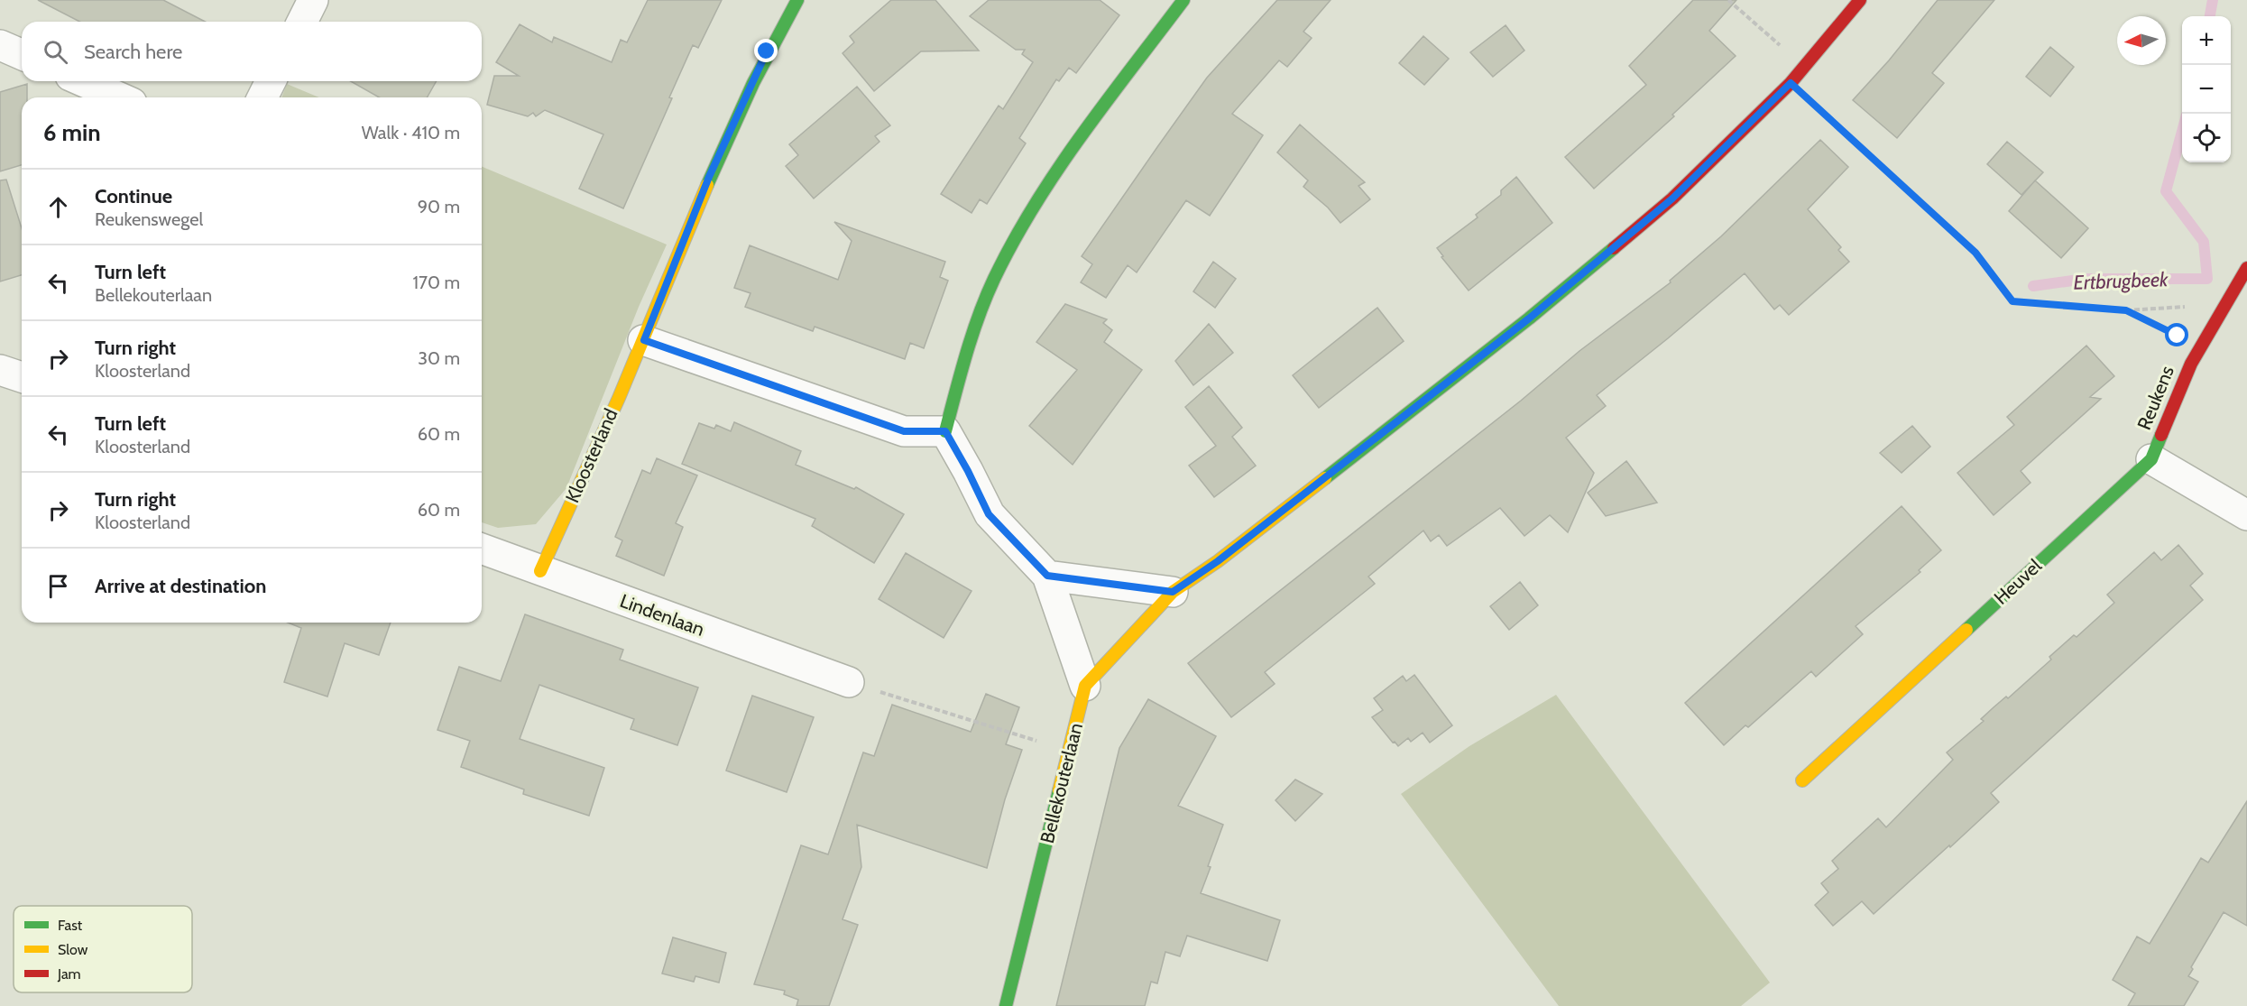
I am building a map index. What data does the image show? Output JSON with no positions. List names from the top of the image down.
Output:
{
  "streets": {
    "street": [
      "Reukens",
      "Kloosterland",
      "Heuvel",
      "Lindenlaan",
      "Bellekouterlaan"
    ]
  },
  "crossings": [
    ["Reukens", "Heuvel"],
    ["Kloosterland", "Lindenlaan"]
  ],
  "water": ["Ertbrugbeek"],
  "legend": ["Fast", "Slow", "Jam"],
  "north": "left",
  "page": {
    "map_buttons": ["+", "−"],
    "search": "Search here",
    "heading": ["6 min", "Walk · 410 m"],
    "list": [
      ["Continue", "Reukenswegel", "90 m"],
      ["Turn left", "Bellekouterlaan", "170 m"],
      ["Turn right", "Kloosterland", "30 m"],
      ["Turn left", "Kloosterland", "60 m"],
      ["Turn right", "Kloosterland", "60 m"],
      "Arrive at destination"
    ]
  }
}
